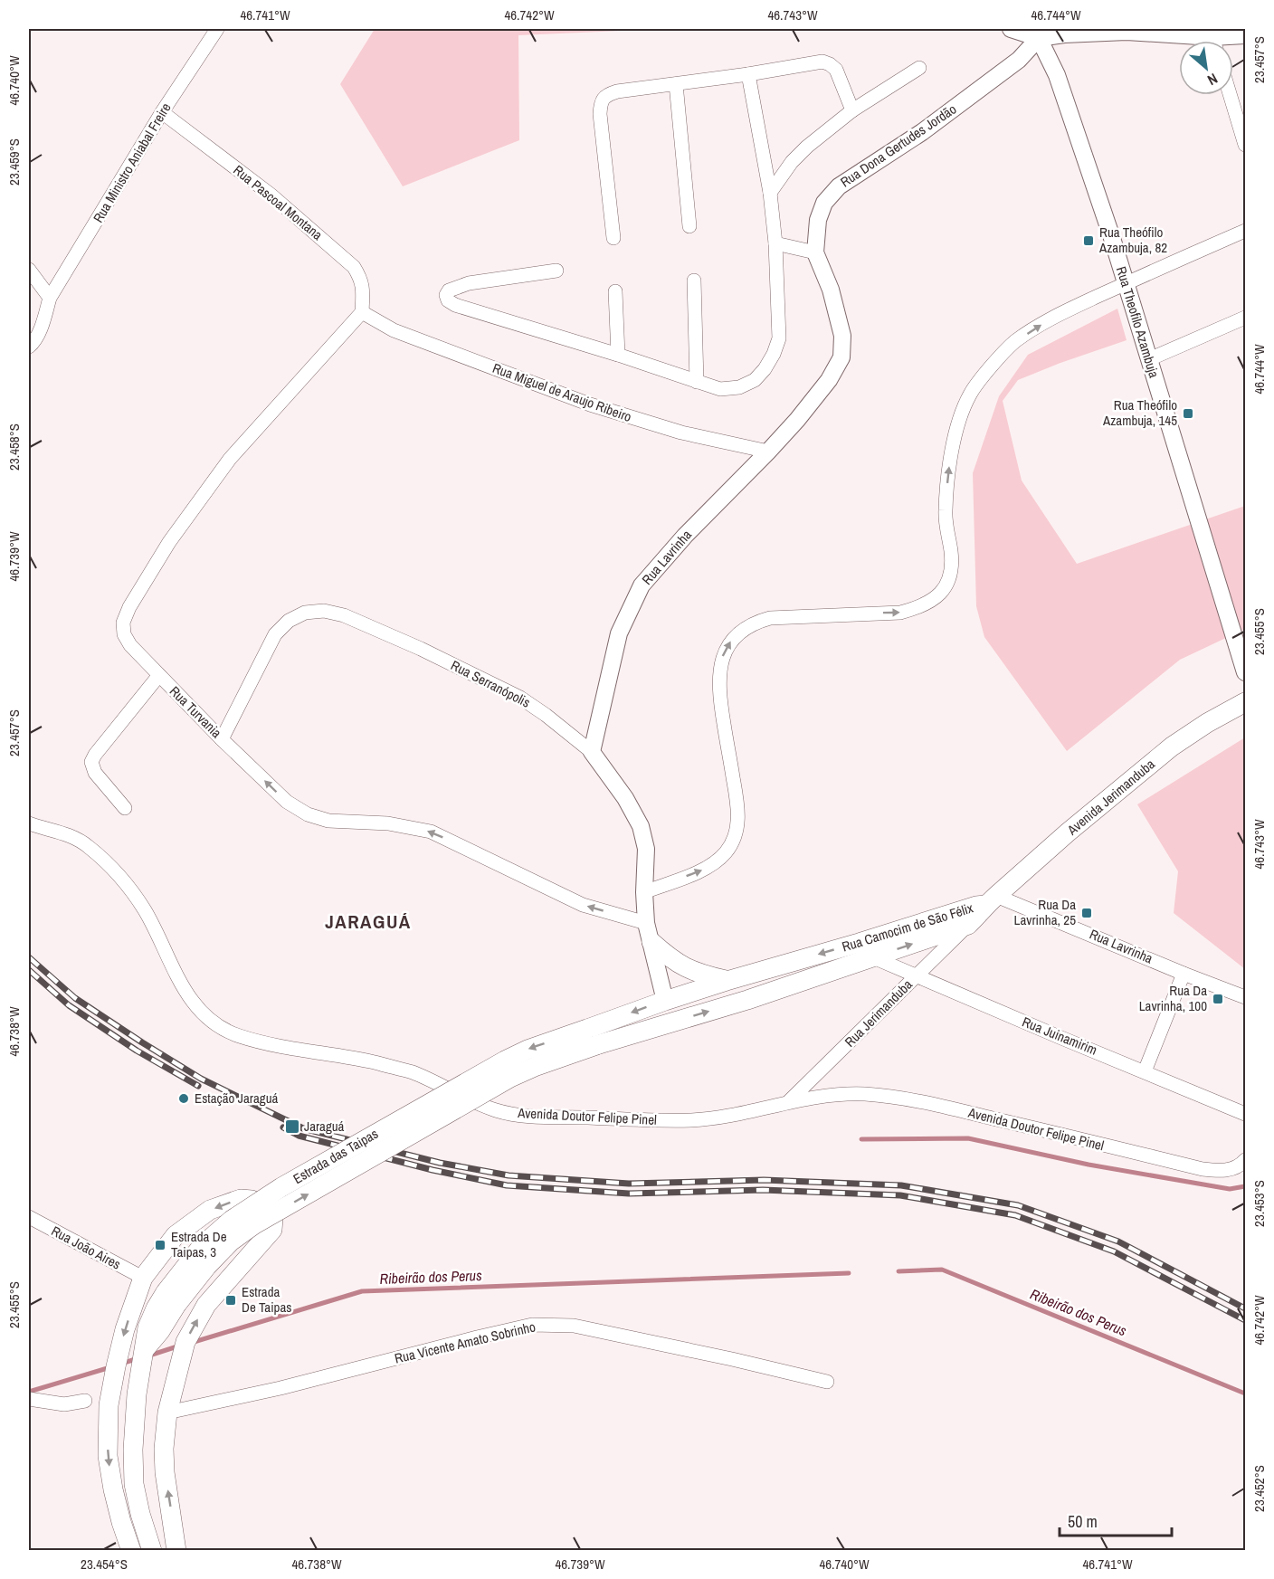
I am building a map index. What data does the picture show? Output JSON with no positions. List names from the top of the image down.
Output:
{
  "streets": {
    "main road": ["Avenida Jerimanduba", "Rua Camocim de São Félix", "Estrada das Taipas"],
    "street": [
      "Rua Dona Gertudes Jordão",
      "Rua Ministro Aniabal Freire",
      "Rua Pascoal Montana",
      "Rua Theofilo Azambuja",
      "Rua Miguel de Araujo Ribeiro",
      "Rua Lavrinha",
      "Rua Serranópolis",
      "Rua Turvania",
      "Rua Jerimanduba",
      "Rua Juinamirim",
      "Avenida Doutor Felipe Pinel",
      "Rua João Aires",
      "Rua Vicente Amato Sobrinho"
    ]
  },
  "crossings": [
    ["Rua Dona Gertudes Jordão", "Rua Theofilo Azambuja"],
    ["Rua Dona Gertudes Jordão", "Rua Miguel de Araujo Ribeiro"],
    ["Rua Dona Gertudes Jordão", "Rua Lavrinha"],
    ["Rua Ministro Aniabal Freire", "Rua Pascoal Montana"],
    ["Rua Pascoal Montana", "Rua Miguel de Araujo Ribeiro"],
    ["Rua Pascoal Montana", "Rua Turvania"],
    ["Rua Miguel de Araujo Ribeiro", "Rua Lavrinha"],
    ["Rua Miguel de Araujo Ribeiro", "Rua Turvania"],
    ["Rua Lavrinha", "Rua Serranópolis"],
    ["Rua Lavrinha", "Avenida Jerimanduba"],
    ["Rua Lavrinha", "Rua Camocim de São Félix"],
    ["Rua Serranópolis", "Rua Turvania"],
    ["Rua Serranópolis", "Rua Camocim de São Félix"],
    ["Avenida Jerimanduba", "Rua Camocim de São Félix"],
    ["Rua Camocim de São Félix", "Rua Jerimanduba"],
    ["Rua Camocim de São Félix", "Rua Juinamirim"],
    ["Rua Camocim de São Félix", "Estrada das Taipas"],
    ["Rua Jerimanduba", "Rua Juinamirim"],
    ["Rua Jerimanduba", "Avenida Doutor Felipe Pinel"]
  ],
  "one_way": ["Rua Turvania"],
  "districts": ["JARAGUÁ"],
  "water": ["Ribeirão dos Perus"],
  "places": {
    "transit": [
      "Rua Theófilo Azambuja, 82",
      "Rua Theófilo Azambuja, 145",
      "Rua Da Lavrinha, 25",
      "Rua Da Lavrinha, 100",
      "Jaraguá",
      "Estrada De Taipas, 3",
      "Estrada De Taipas"
    ],
    "other": ["Estação Jaraguá"]
  },
  "scale_bar": "50 m",
  "north": "bottom right",
  "coordinates": [
    "46.741°W",
    "46.742°W",
    "46.743°W",
    "46.744°W",
    "23.457°S",
    "46.740°W",
    "23.459°S",
    "23.458°S",
    "46.739°W",
    "23.455°S",
    "46.738°W",
    "23.453°S",
    "23.452°S",
    "23.454°S"
  ]
}
